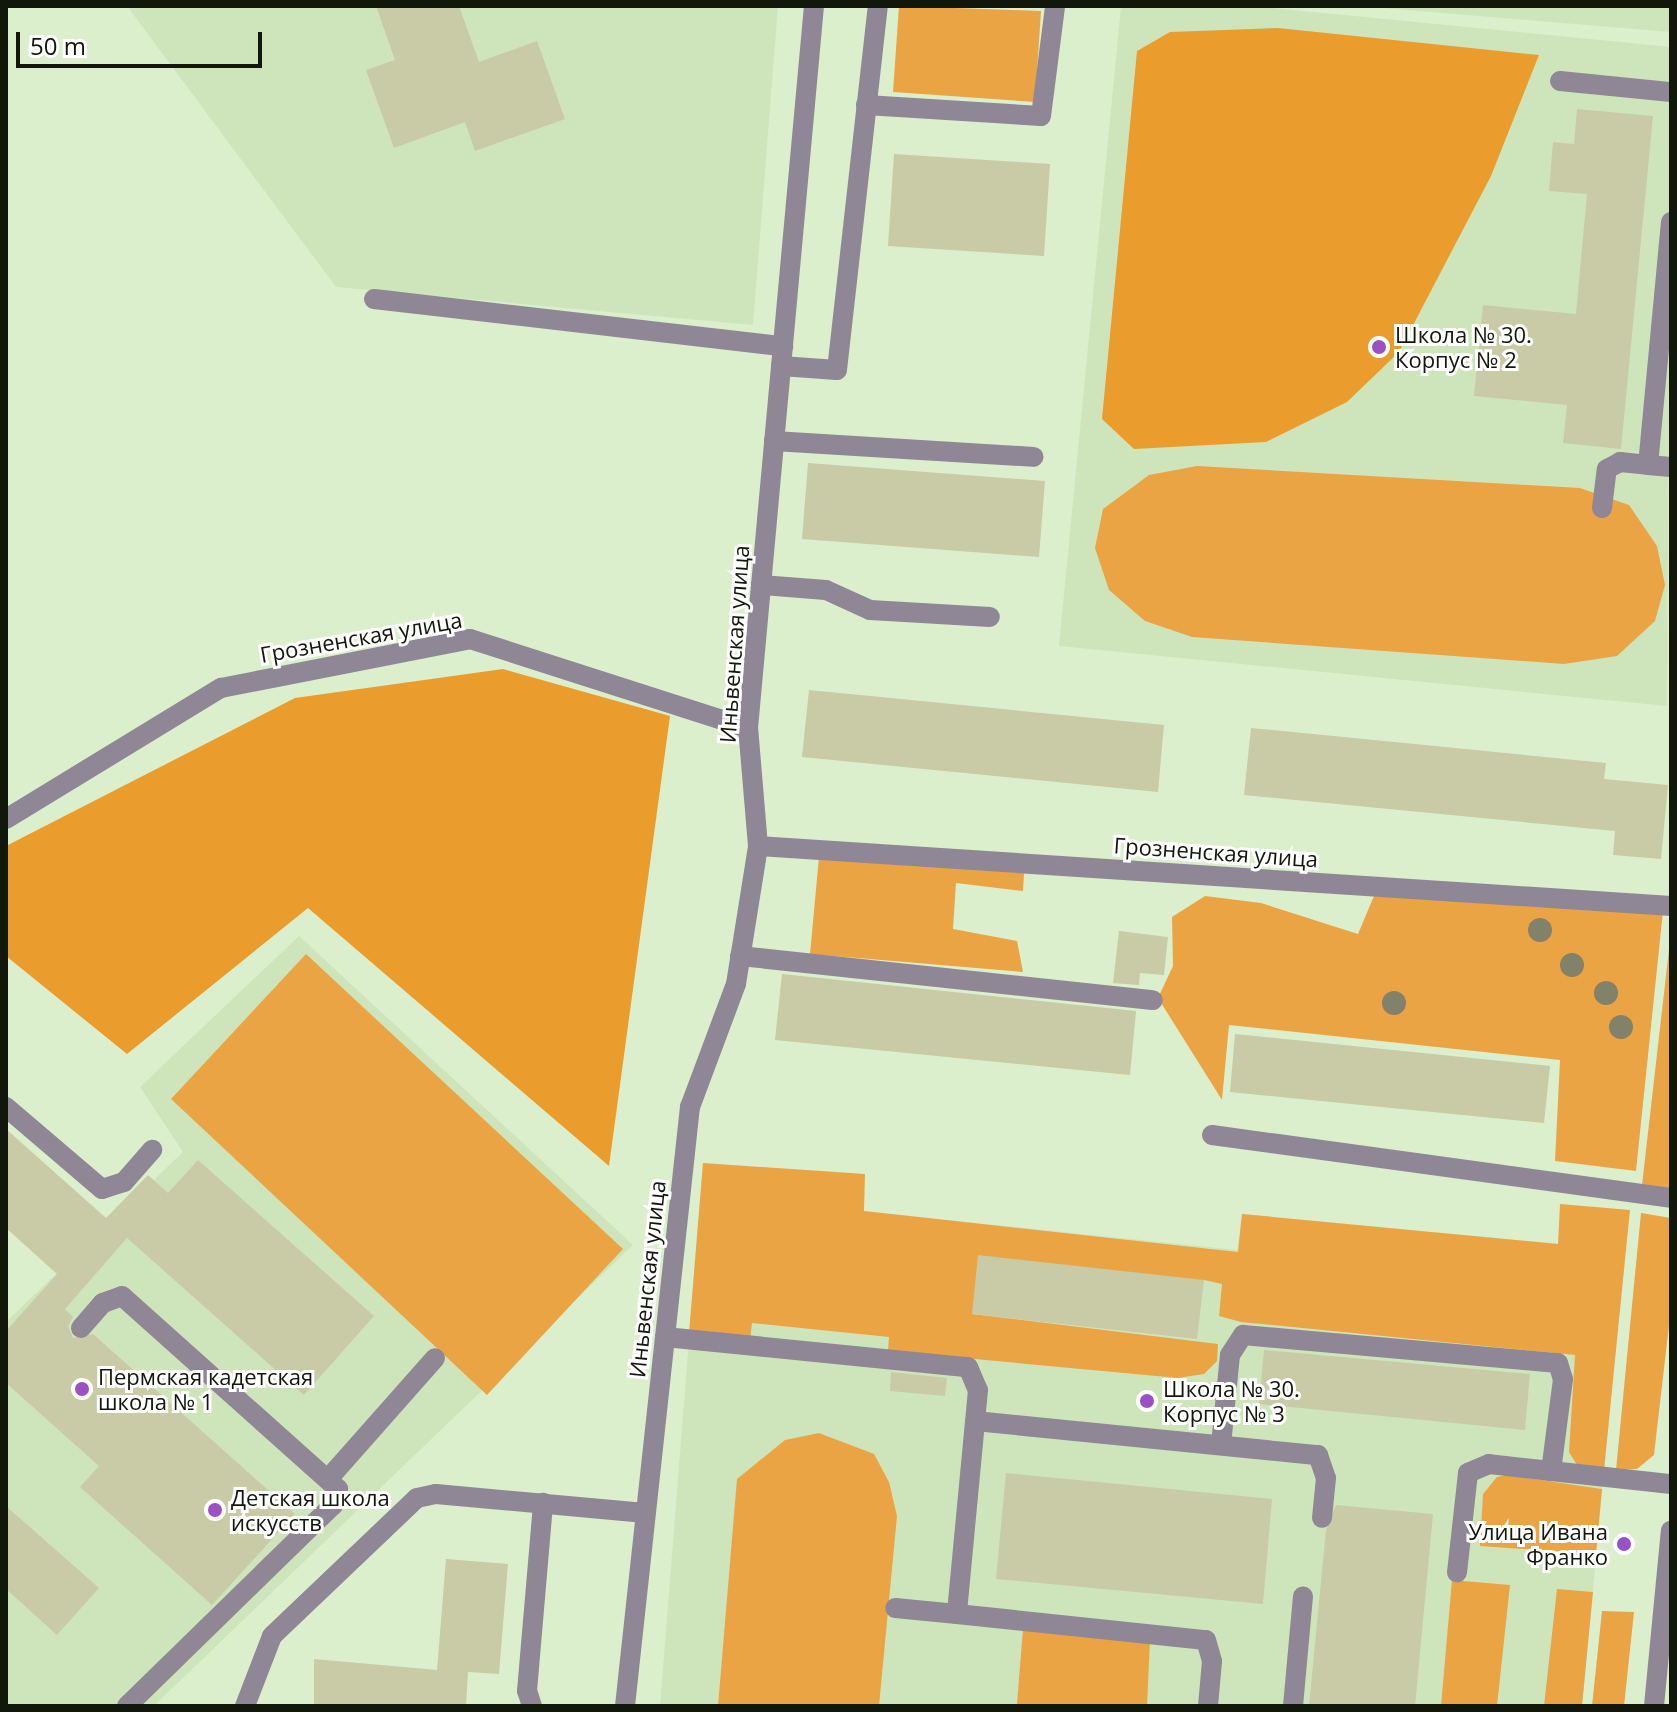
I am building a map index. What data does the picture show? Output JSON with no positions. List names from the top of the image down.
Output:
{
  "streets": {
    "street": ["Грозненская улица", "Иньвенская улица"]
  },
  "crossings": [
    ["Грозненская улица", "Иньвенская улица"]
  ],
  "places": [
    "Школа № 30. Корпус № 2",
    "Пермская кадетская школа № 1",
    "Школа № 30. Корпус № 3",
    "Детская школа искусств",
    "Улица Ивана Франко"
  ],
  "scale_bar": "50 m"
}
